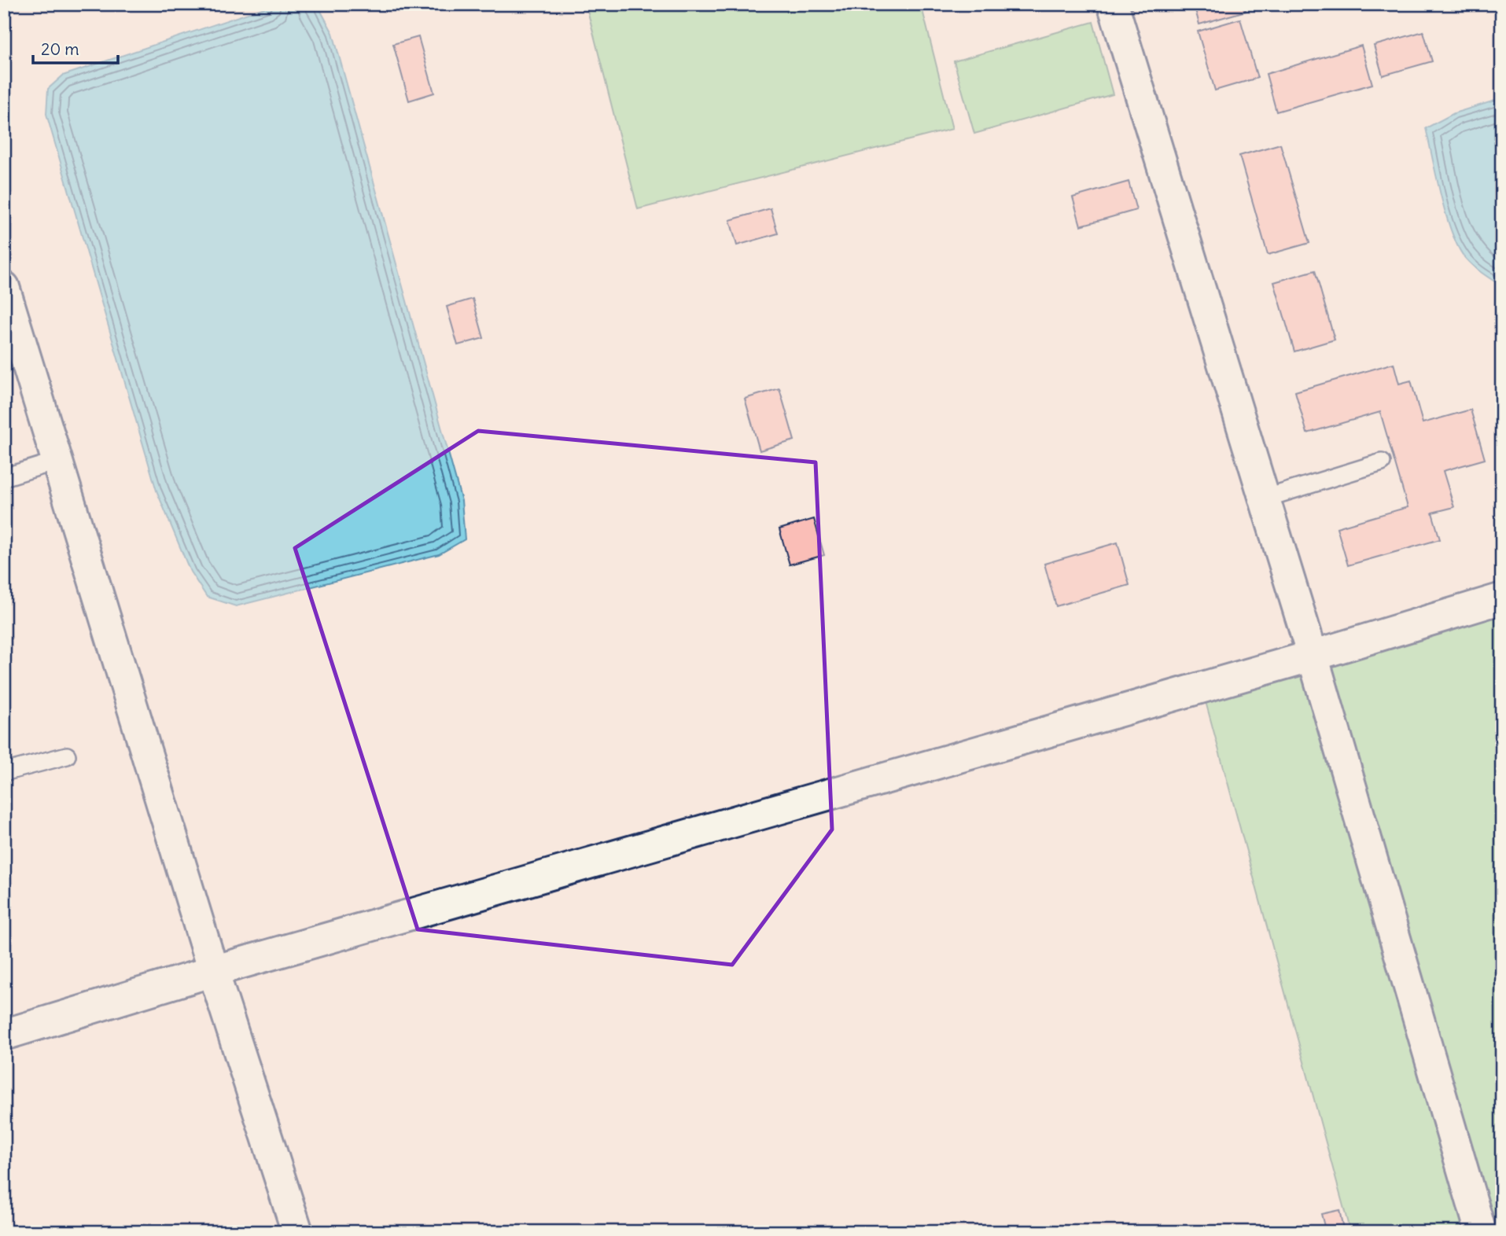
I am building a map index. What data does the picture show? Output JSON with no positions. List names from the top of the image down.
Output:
{
  "scale_bar": "20 m"
}
